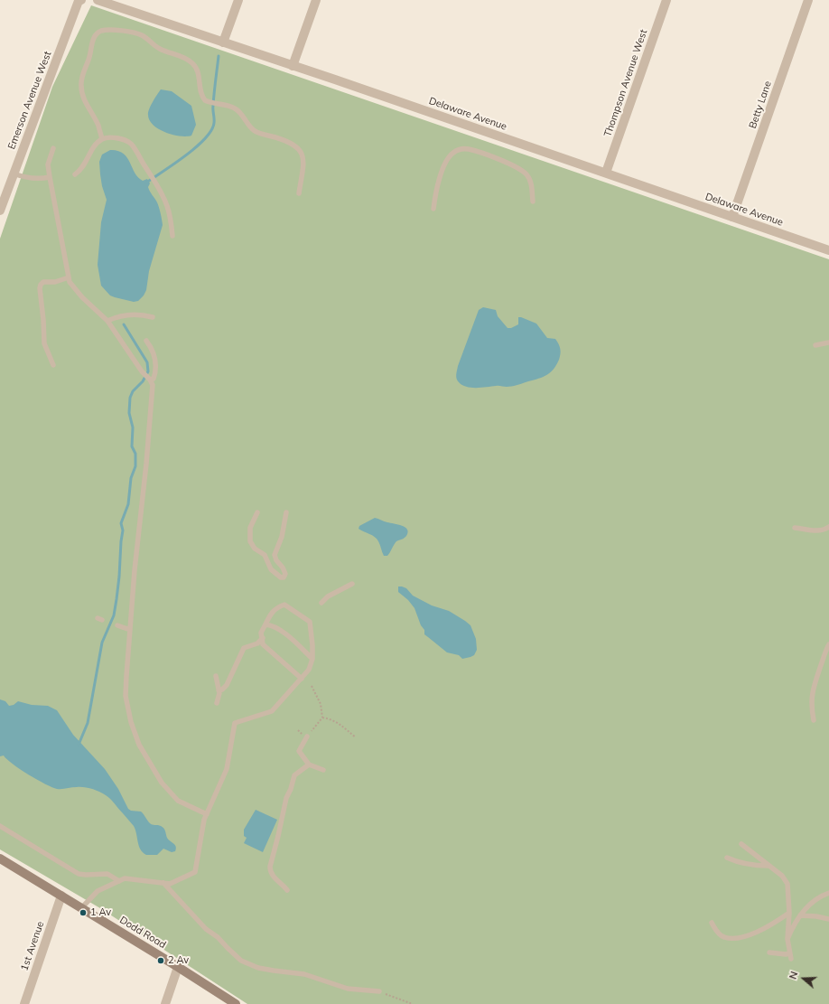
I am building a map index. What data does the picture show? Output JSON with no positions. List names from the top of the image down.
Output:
{
  "streets": {
    "main road": ["Dodd Road"],
    "street": [
      "Thompson Avenue West",
      "Emerson Avenue West",
      "Betty Lane",
      "Delaware Avenue",
      "1st Avenue"
    ]
  },
  "crossings": [
    ["Thompson Avenue West", "Delaware Avenue"],
    ["Betty Lane", "Delaware Avenue"],
    ["Dodd Road", "1st Avenue"]
  ],
  "places": ["1 Av", "2 Av"],
  "north": "left"
}
